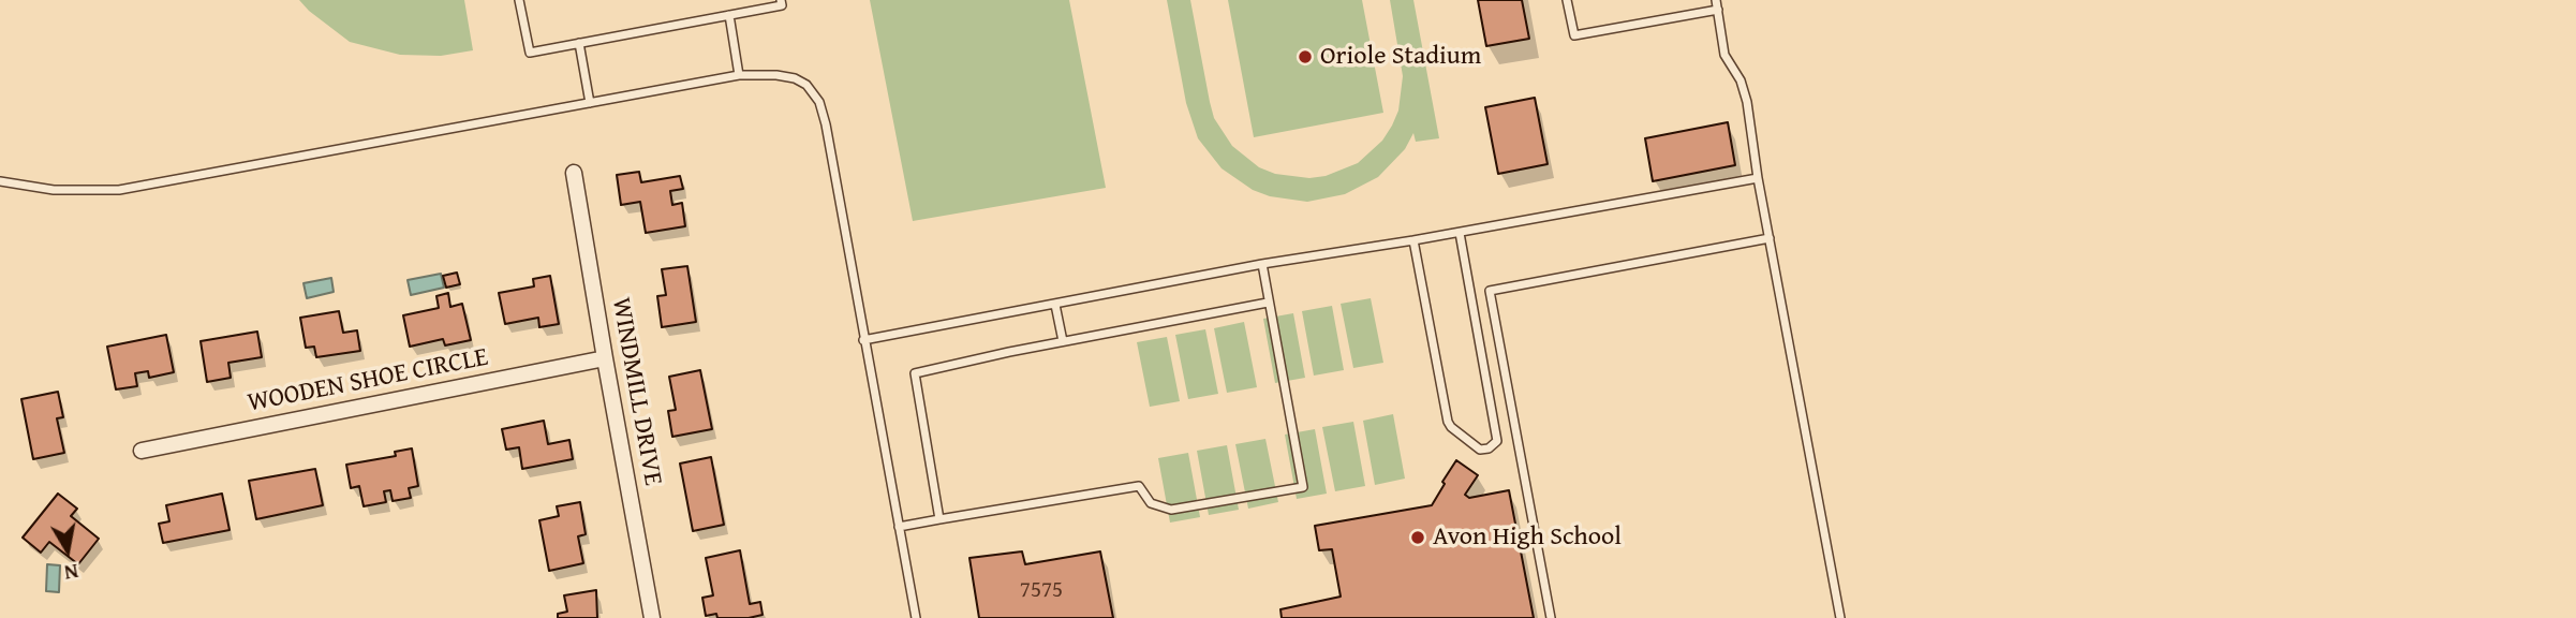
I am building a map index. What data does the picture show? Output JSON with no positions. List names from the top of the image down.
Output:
{
  "streets": {
    "street": ["WOODEN SHOE CIRCLE", "WINDMILL DRIVE"]
  },
  "crossings": [
    ["WOODEN SHOE CIRCLE", "WINDMILL DRIVE"]
  ],
  "places": ["Oriole Stadium", "Avon High School"],
  "house_numbers": ["7575"],
  "north": "bottom"
}
